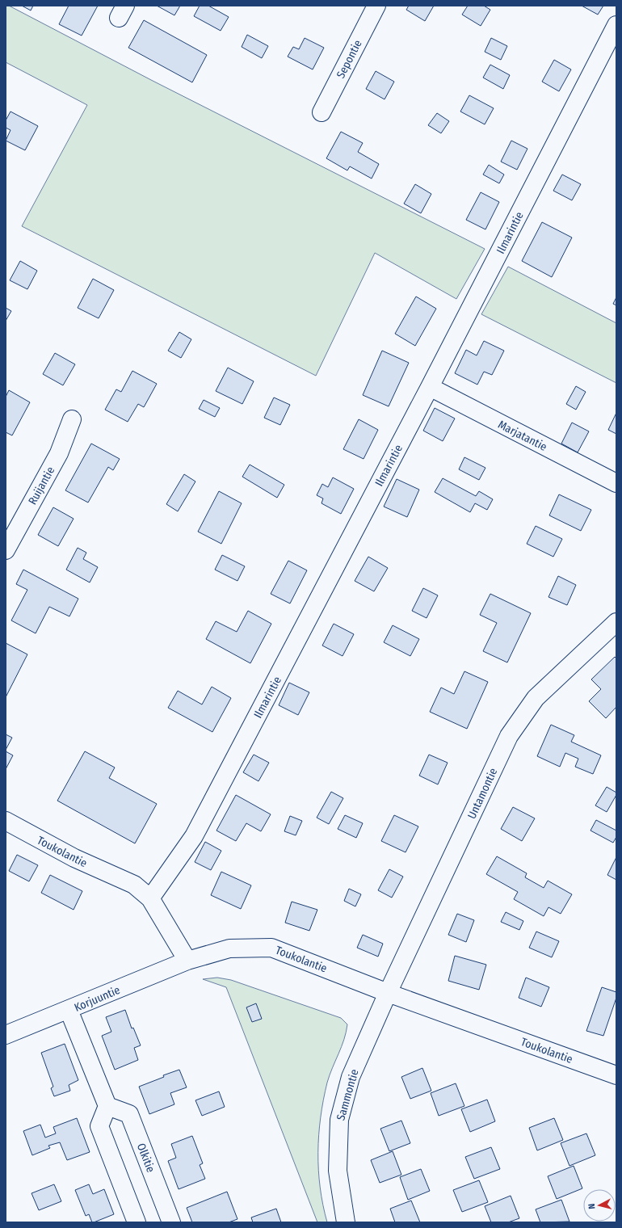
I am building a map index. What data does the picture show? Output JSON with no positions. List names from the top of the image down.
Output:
{
  "streets": {
    "street": [
      "Sepontie",
      "Ilmarintie",
      "Marjatantie",
      "Ruijantie",
      "Untamontie",
      "Toukolantie",
      "Korjuuntie",
      "Sammontie",
      "Olkitie"
    ]
  },
  "crossings": [
    ["Ilmarintie", "Marjatantie"],
    ["Ilmarintie", "Toukolantie"],
    ["Untamontie", "Toukolantie"],
    ["Untamontie", "Sammontie"],
    ["Toukolantie", "Korjuuntie"],
    ["Toukolantie", "Sammontie"]
  ],
  "north": "left"
}
